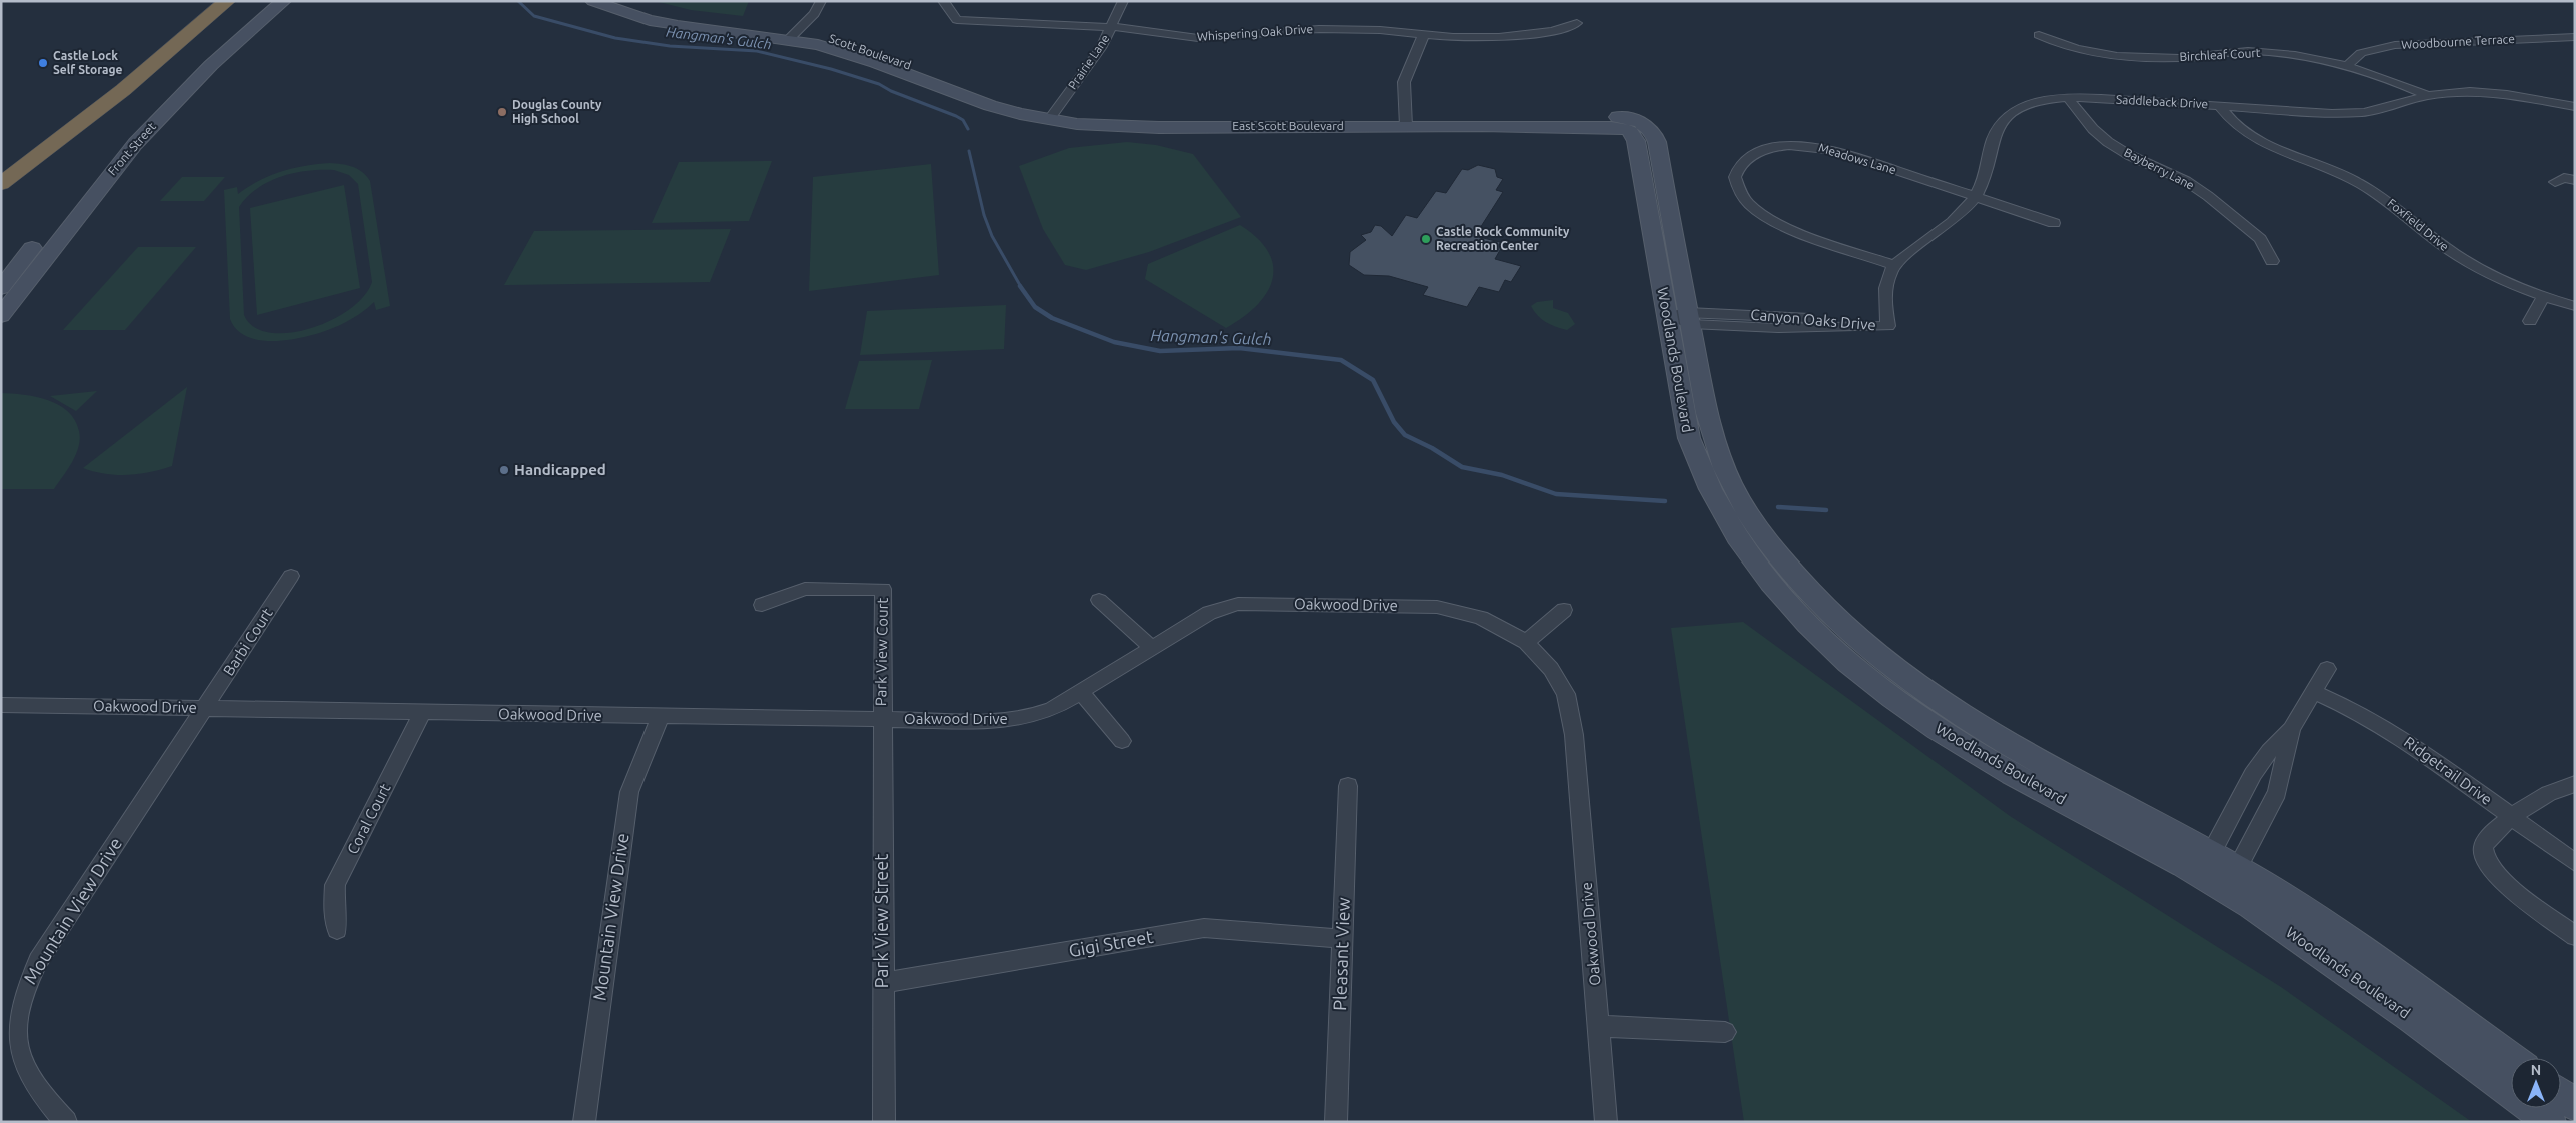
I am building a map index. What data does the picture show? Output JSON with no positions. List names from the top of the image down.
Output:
{
  "streets": {
    "street": [
      "Whispering Oak Drive",
      "Woodbourne Terrace",
      "Scott Boulevard",
      "Birchleaf Court",
      "Prairie Lane",
      "Saddleback Drive",
      "East Scott Boulevard",
      "Front Street",
      "Meadows Lane",
      "Bayberry Lane",
      "Foxfield Drive",
      "Canyon Oaks Drive",
      "Woodlands Boulevard",
      "Oakwood Drive",
      "Barbi Court",
      "Park View Court",
      "Ridgetrail Drive",
      "Coral Court",
      "Mountain View Drive",
      "Park View Street",
      "Gigi Street",
      "Pleasant View"
    ]
  },
  "crossings": [
    ["Whispering Oak Drive", "Prairie Lane"],
    ["Woodbourne Terrace", "Birchleaf Court"],
    ["Scott Boulevard", "Prairie Lane"],
    ["Scott Boulevard", "East Scott Boulevard"],
    ["Birchleaf Court", "Saddleback Drive"],
    ["Prairie Lane", "East Scott Boulevard"],
    ["Saddleback Drive", "Meadows Lane"],
    ["Saddleback Drive", "Bayberry Lane"],
    ["Saddleback Drive", "Foxfield Drive"],
    ["Saddleback Drive", "Canyon Oaks Drive"],
    ["East Scott Boulevard", "Woodlands Boulevard"],
    ["Canyon Oaks Drive", "Woodlands Boulevard"],
    ["Oakwood Drive", "Barbi Court"],
    ["Oakwood Drive", "Park View Court"],
    ["Oakwood Drive", "Coral Court"],
    ["Oakwood Drive", "Mountain View Drive"],
    ["Oakwood Drive", "Park View Street"],
    ["Barbi Court", "Mountain View Drive"],
    ["Park View Court", "Park View Street"],
    ["Park View Street", "Gigi Street"],
    ["Gigi Street", "Pleasant View"]
  ],
  "water": ["Hangman's Gulch"],
  "places": [
    "Castle Lock Self Storage",
    "Douglas County High School",
    "Castle Rock Community Recreation Center",
    "Handicapped"
  ],
  "north": "top"
}
